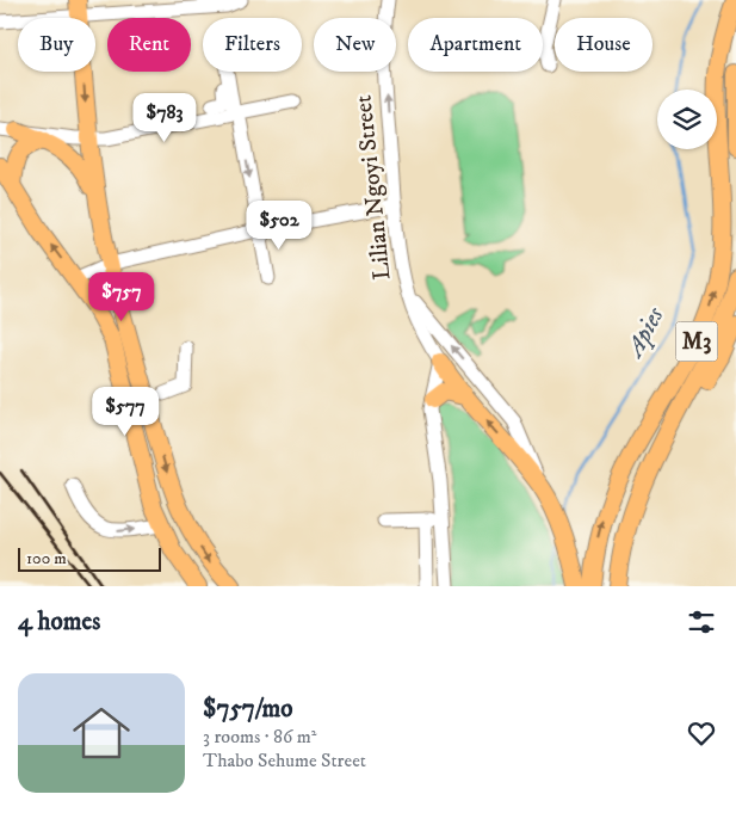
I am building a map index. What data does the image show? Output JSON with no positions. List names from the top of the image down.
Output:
{
  "streets": {
    "main road": ["M3"],
    "street": ["Lilian Ngoyi Street"]
  },
  "one_way": ["Lilian Ngoyi Street"],
  "water": ["Apies"],
  "scale_bar": "100 m",
  "page": {
    "chip": [
      "Buy",
      "Rent",
      "Filters",
      "New",
      "Apartment",
      "House"
    ],
    "price": [
      "$783",
      "$502",
      "$757",
      "$577"
    ],
    "scale": "100 m",
    "heading": "4 homes",
    "list": [
      {
        "name": "$757/mo",
        "note": "3 rooms · 86 m² · Thabo Sehume Street"
      }
    ]
  }
}
